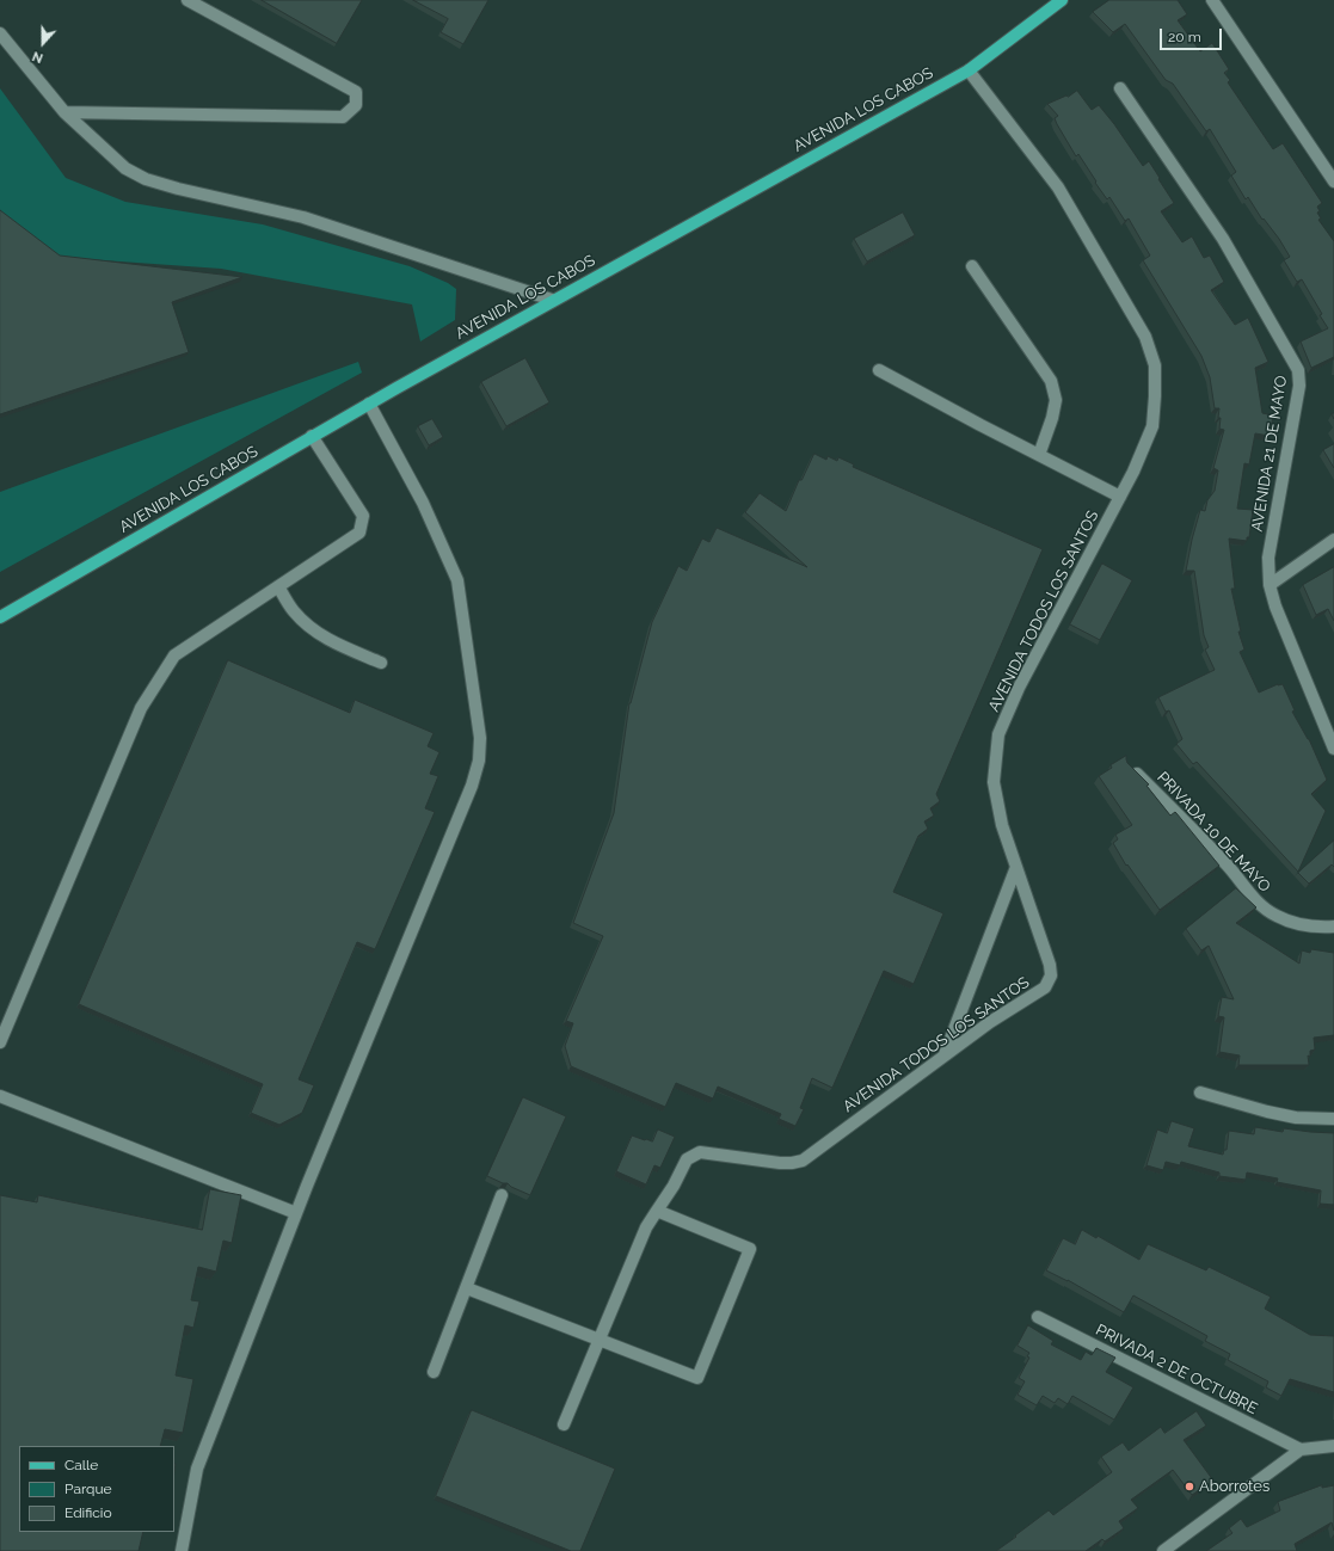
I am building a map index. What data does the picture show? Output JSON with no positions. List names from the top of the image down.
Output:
{
  "streets": {
    "main road": ["AVENIDA LOS CABOS"],
    "street": [
      "AVENIDA 21 DE MAYO",
      "AVENIDA TODOS LOS SANTOS",
      "PRIVADA 10 DE MAYO",
      "PRIVADA 2 DE OCTUBRE"
    ]
  },
  "crossings": [
    ["AVENIDA LOS CABOS", "AVENIDA TODOS LOS SANTOS"]
  ],
  "places": ["Aborrotes"],
  "legend": ["Calle", "Parque", "Edificio"],
  "scale_bar": "20 m",
  "north": "bottom"
}
